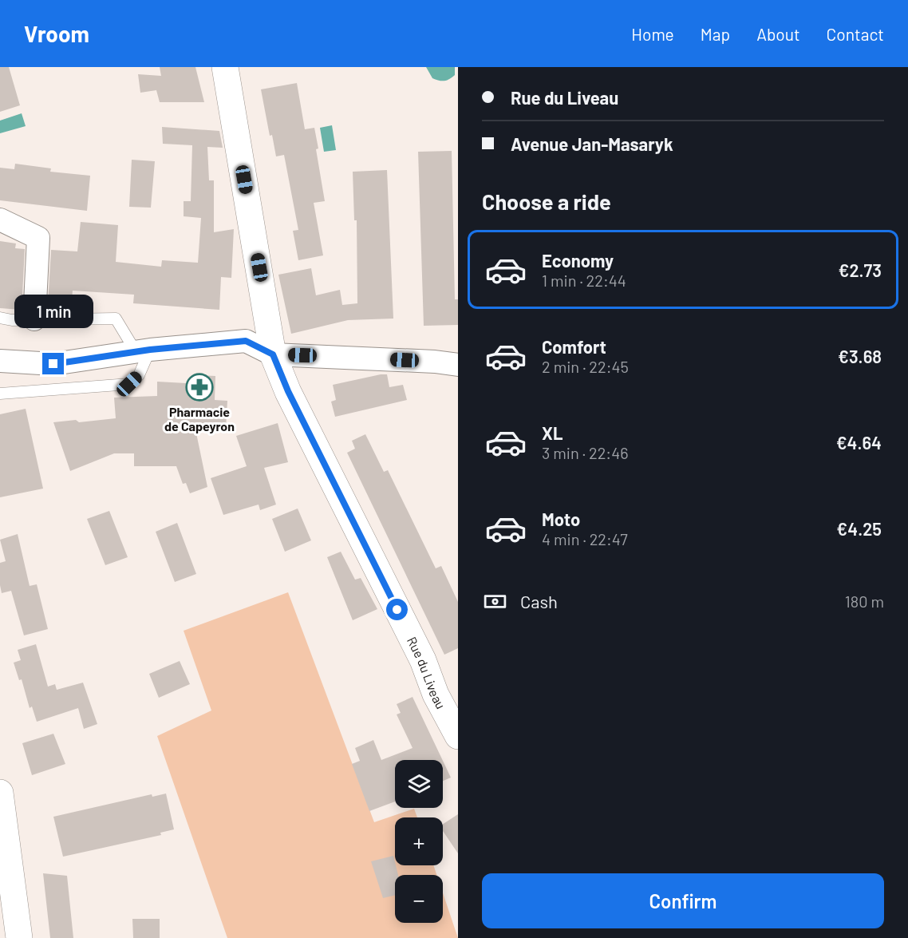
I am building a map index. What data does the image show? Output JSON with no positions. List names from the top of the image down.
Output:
{
  "streets": {
    "street": ["Rue du Liveau"]
  },
  "places": {
    "pharmacy": ["Pharmacie de Capeyron"]
  },
  "page": {
    "header": "Vroom",
    "nav": [
      "Home",
      "Map",
      "About",
      "Contact"
    ],
    "banner": ["Rue du Liveau", "Avenue Jan-Masaryk"],
    "heading": "Choose a ride",
    "list": [
      {
        "name": "Economy",
        "note": "1 min · 22:44",
        "value": "€2.73"
      },
      {
        "name": "Comfort",
        "note": "2 min · 22:45",
        "value": "€3.68"
      },
      {
        "name": "XL",
        "note": "3 min · 22:46",
        "value": "€4.64"
      },
      {
        "name": "Moto",
        "note": "4 min · 22:47",
        "value": "€4.25"
      }
    ],
    "bubble": "1 min",
    "pay": ["Cash", "180 m"],
    "map_buttons": ["+", "−"],
    "buttons": "Confirm"
  }
}
